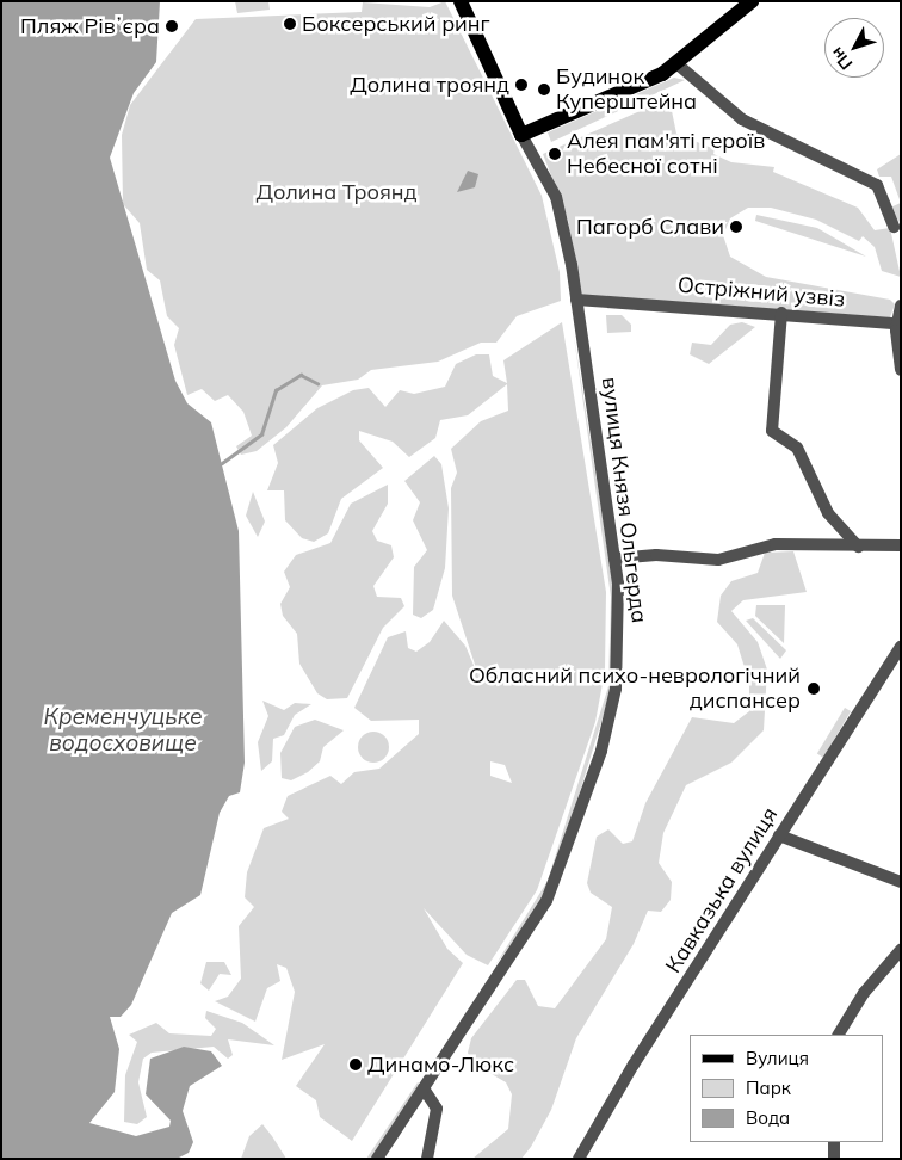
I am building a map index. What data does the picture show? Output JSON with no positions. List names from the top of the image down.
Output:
{
  "streets": {
    "main road": ["вулиця Князя Ольгерда"],
    "street": ["Остріжний узвіз", "Кавказька вулиця"]
  },
  "crossings": [
    ["Остріжний узвіз", "вулиця Князя Ольгерда"]
  ],
  "water": ["Кременчуцьке водосховище"],
  "parks": ["Долина Троянд"],
  "places": [
    "Боксерський ринг",
    "Пляж Рівʼєра",
    "Долина троянд",
    "Будинок Куперштейна",
    "Алея пам'яті героїв Небесної сотні",
    "Пагорб Слави",
    "Обласний психо-неврологічний диспансер",
    "Динамо-Люкс"
  ],
  "legend": ["Вулиця", "Парк", "Вода"],
  "north": "bottom left"
}
